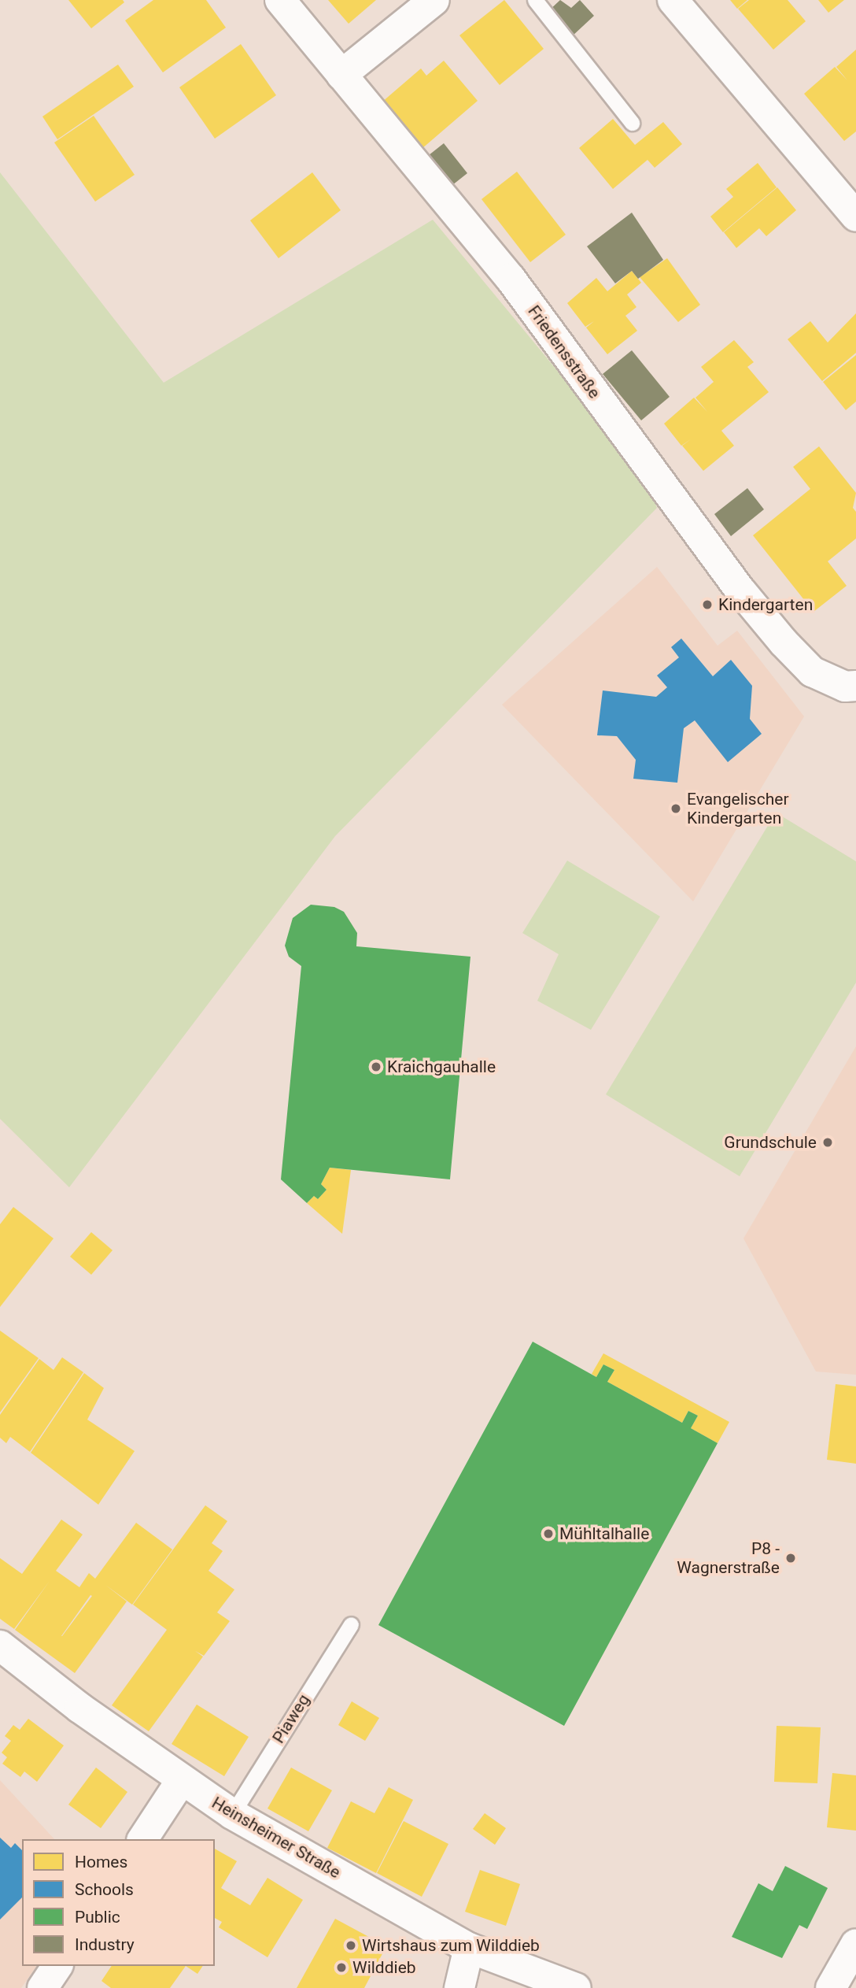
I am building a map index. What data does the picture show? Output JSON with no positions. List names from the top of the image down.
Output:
{
  "streets": {
    "street": ["Friedensstraße", "Heinsheimer Straße"],
    "lane": ["Piaweg"]
  },
  "crossings": [
    ["Piaweg", "Heinsheimer Straße"]
  ],
  "places": [
    "Kindergarten",
    "Evangelischer Kindergarten",
    "Kraichgauhalle",
    "Grundschule",
    "Mühltalhalle",
    "P8 - Wagnerstraße",
    "Wirtshaus zum Wilddieb",
    "Wilddieb"
  ],
  "legend": [
    "Homes",
    "Schools",
    "Public",
    "Industry"
  ]
}
